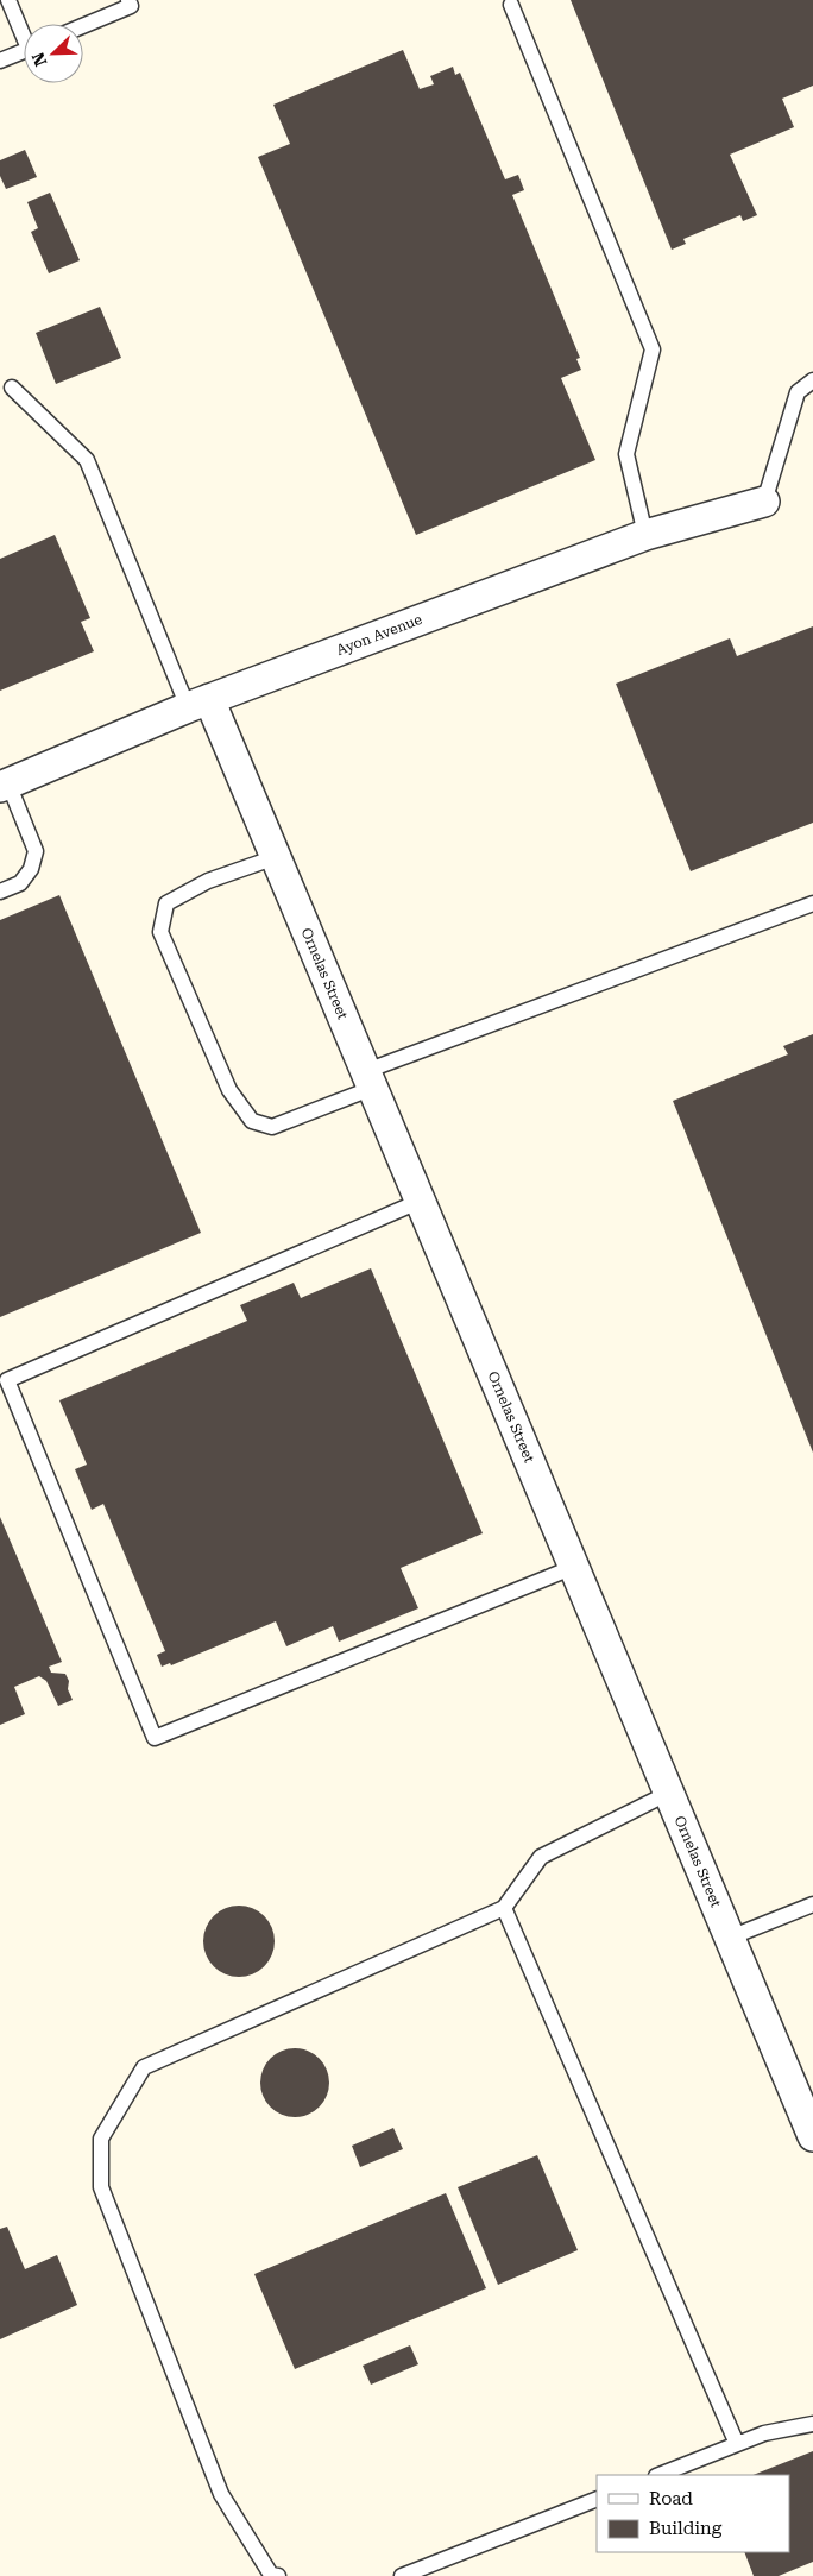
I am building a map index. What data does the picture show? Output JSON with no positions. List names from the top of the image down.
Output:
{
  "streets": {
    "street": ["Ayon Avenue", "Ornelas Street"]
  },
  "crossings": [
    ["Ayon Avenue", "Ornelas Street"]
  ],
  "legend": ["Road", "Building"],
  "north": "bottom left"
}
